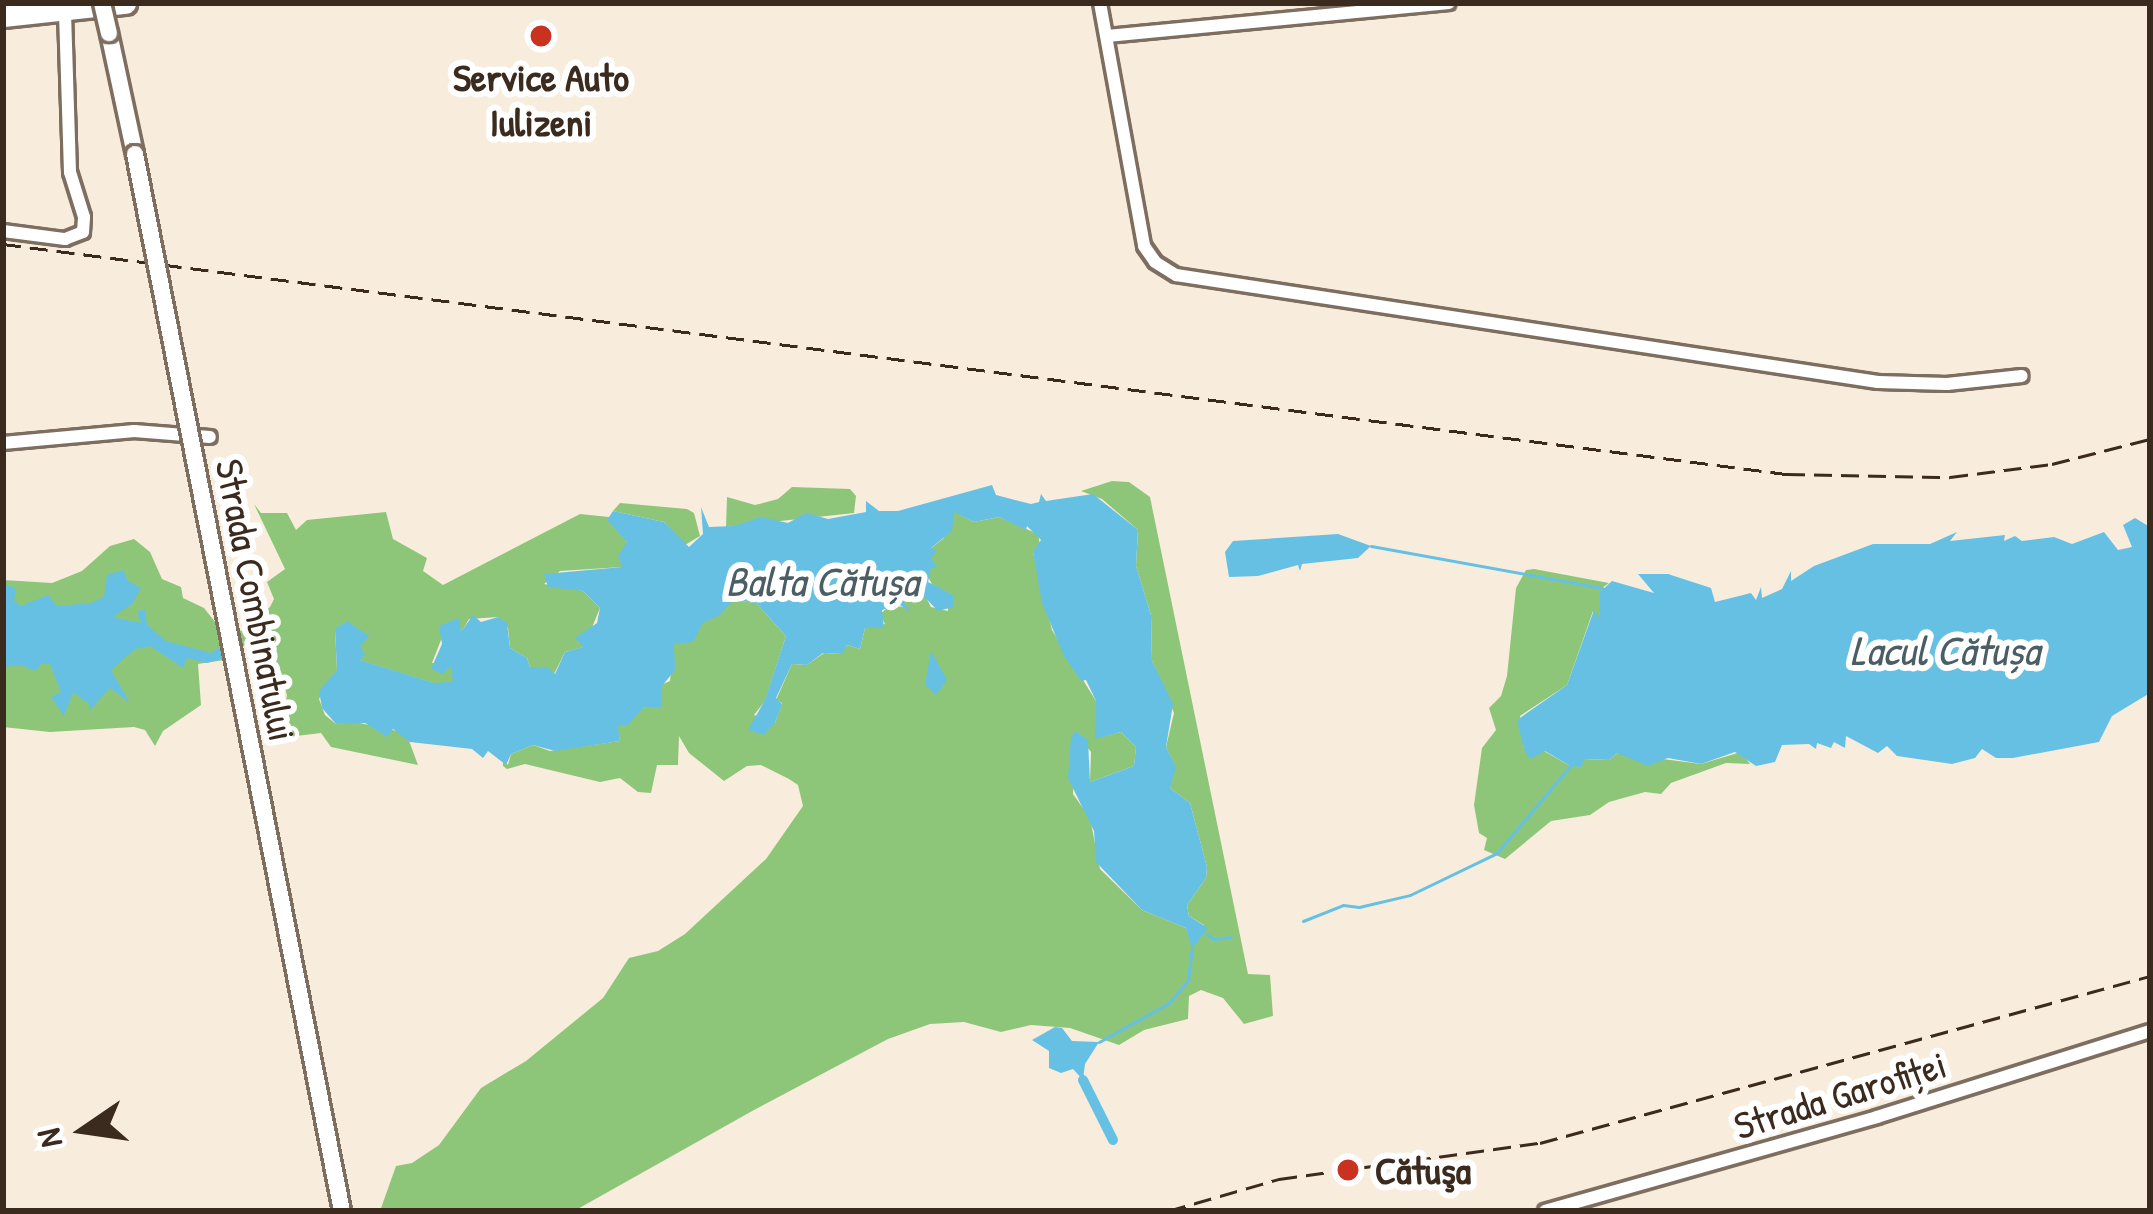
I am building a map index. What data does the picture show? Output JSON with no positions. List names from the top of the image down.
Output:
{
  "streets": {
    "street": ["Strada Combinatului", "Strada Garofiței"]
  },
  "water": ["Balta Cătușa", "Lacul Cătușa"],
  "places": ["Service Auto Iulizeni", "Cătuşa"],
  "north": "left"
}
